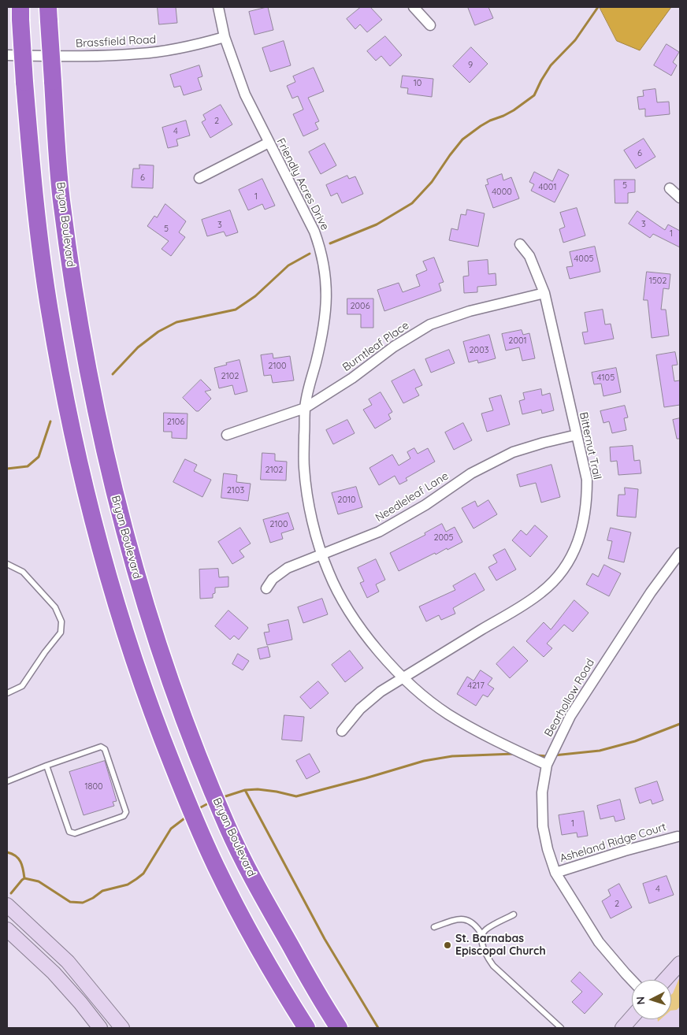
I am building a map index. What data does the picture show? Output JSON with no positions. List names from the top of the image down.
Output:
{
  "streets": {
    "highway": ["Bryan Boulevard"],
    "street": [
      "Brassfield Road",
      "Friendly Acres Drive",
      "Burntleaf Place",
      "Bitternut Trail",
      "Needleleaf Lane",
      "Bearhollow Road",
      "Asheland Ridge Court"
    ]
  },
  "crossings": [
    ["Brassfield Road", "Friendly Acres Drive"],
    ["Friendly Acres Drive", "Burntleaf Place"],
    ["Friendly Acres Drive", "Bitternut Trail"],
    ["Friendly Acres Drive", "Needleleaf Lane"],
    ["Friendly Acres Drive", "Bearhollow Road"],
    ["Burntleaf Place", "Bitternut Trail"],
    ["Bitternut Trail", "Needleleaf Lane"],
    ["Bearhollow Road", "Asheland Ridge Court"]
  ],
  "places": ["St. Barnabas Episcopal Church"],
  "house_numbers": [
    "9",
    "10",
    "2",
    "4",
    "6",
    "6",
    "5",
    "4001",
    "4000",
    "1",
    "3",
    "3",
    "5",
    "1",
    "4005",
    "1502",
    "2006",
    "2001",
    "2003",
    "2100",
    "2102",
    "4105",
    "2106",
    "2102",
    "2103",
    "2010",
    "2100",
    "2005",
    "4217",
    "1800",
    "1",
    "4",
    "2"
  ],
  "north": "left"
}
